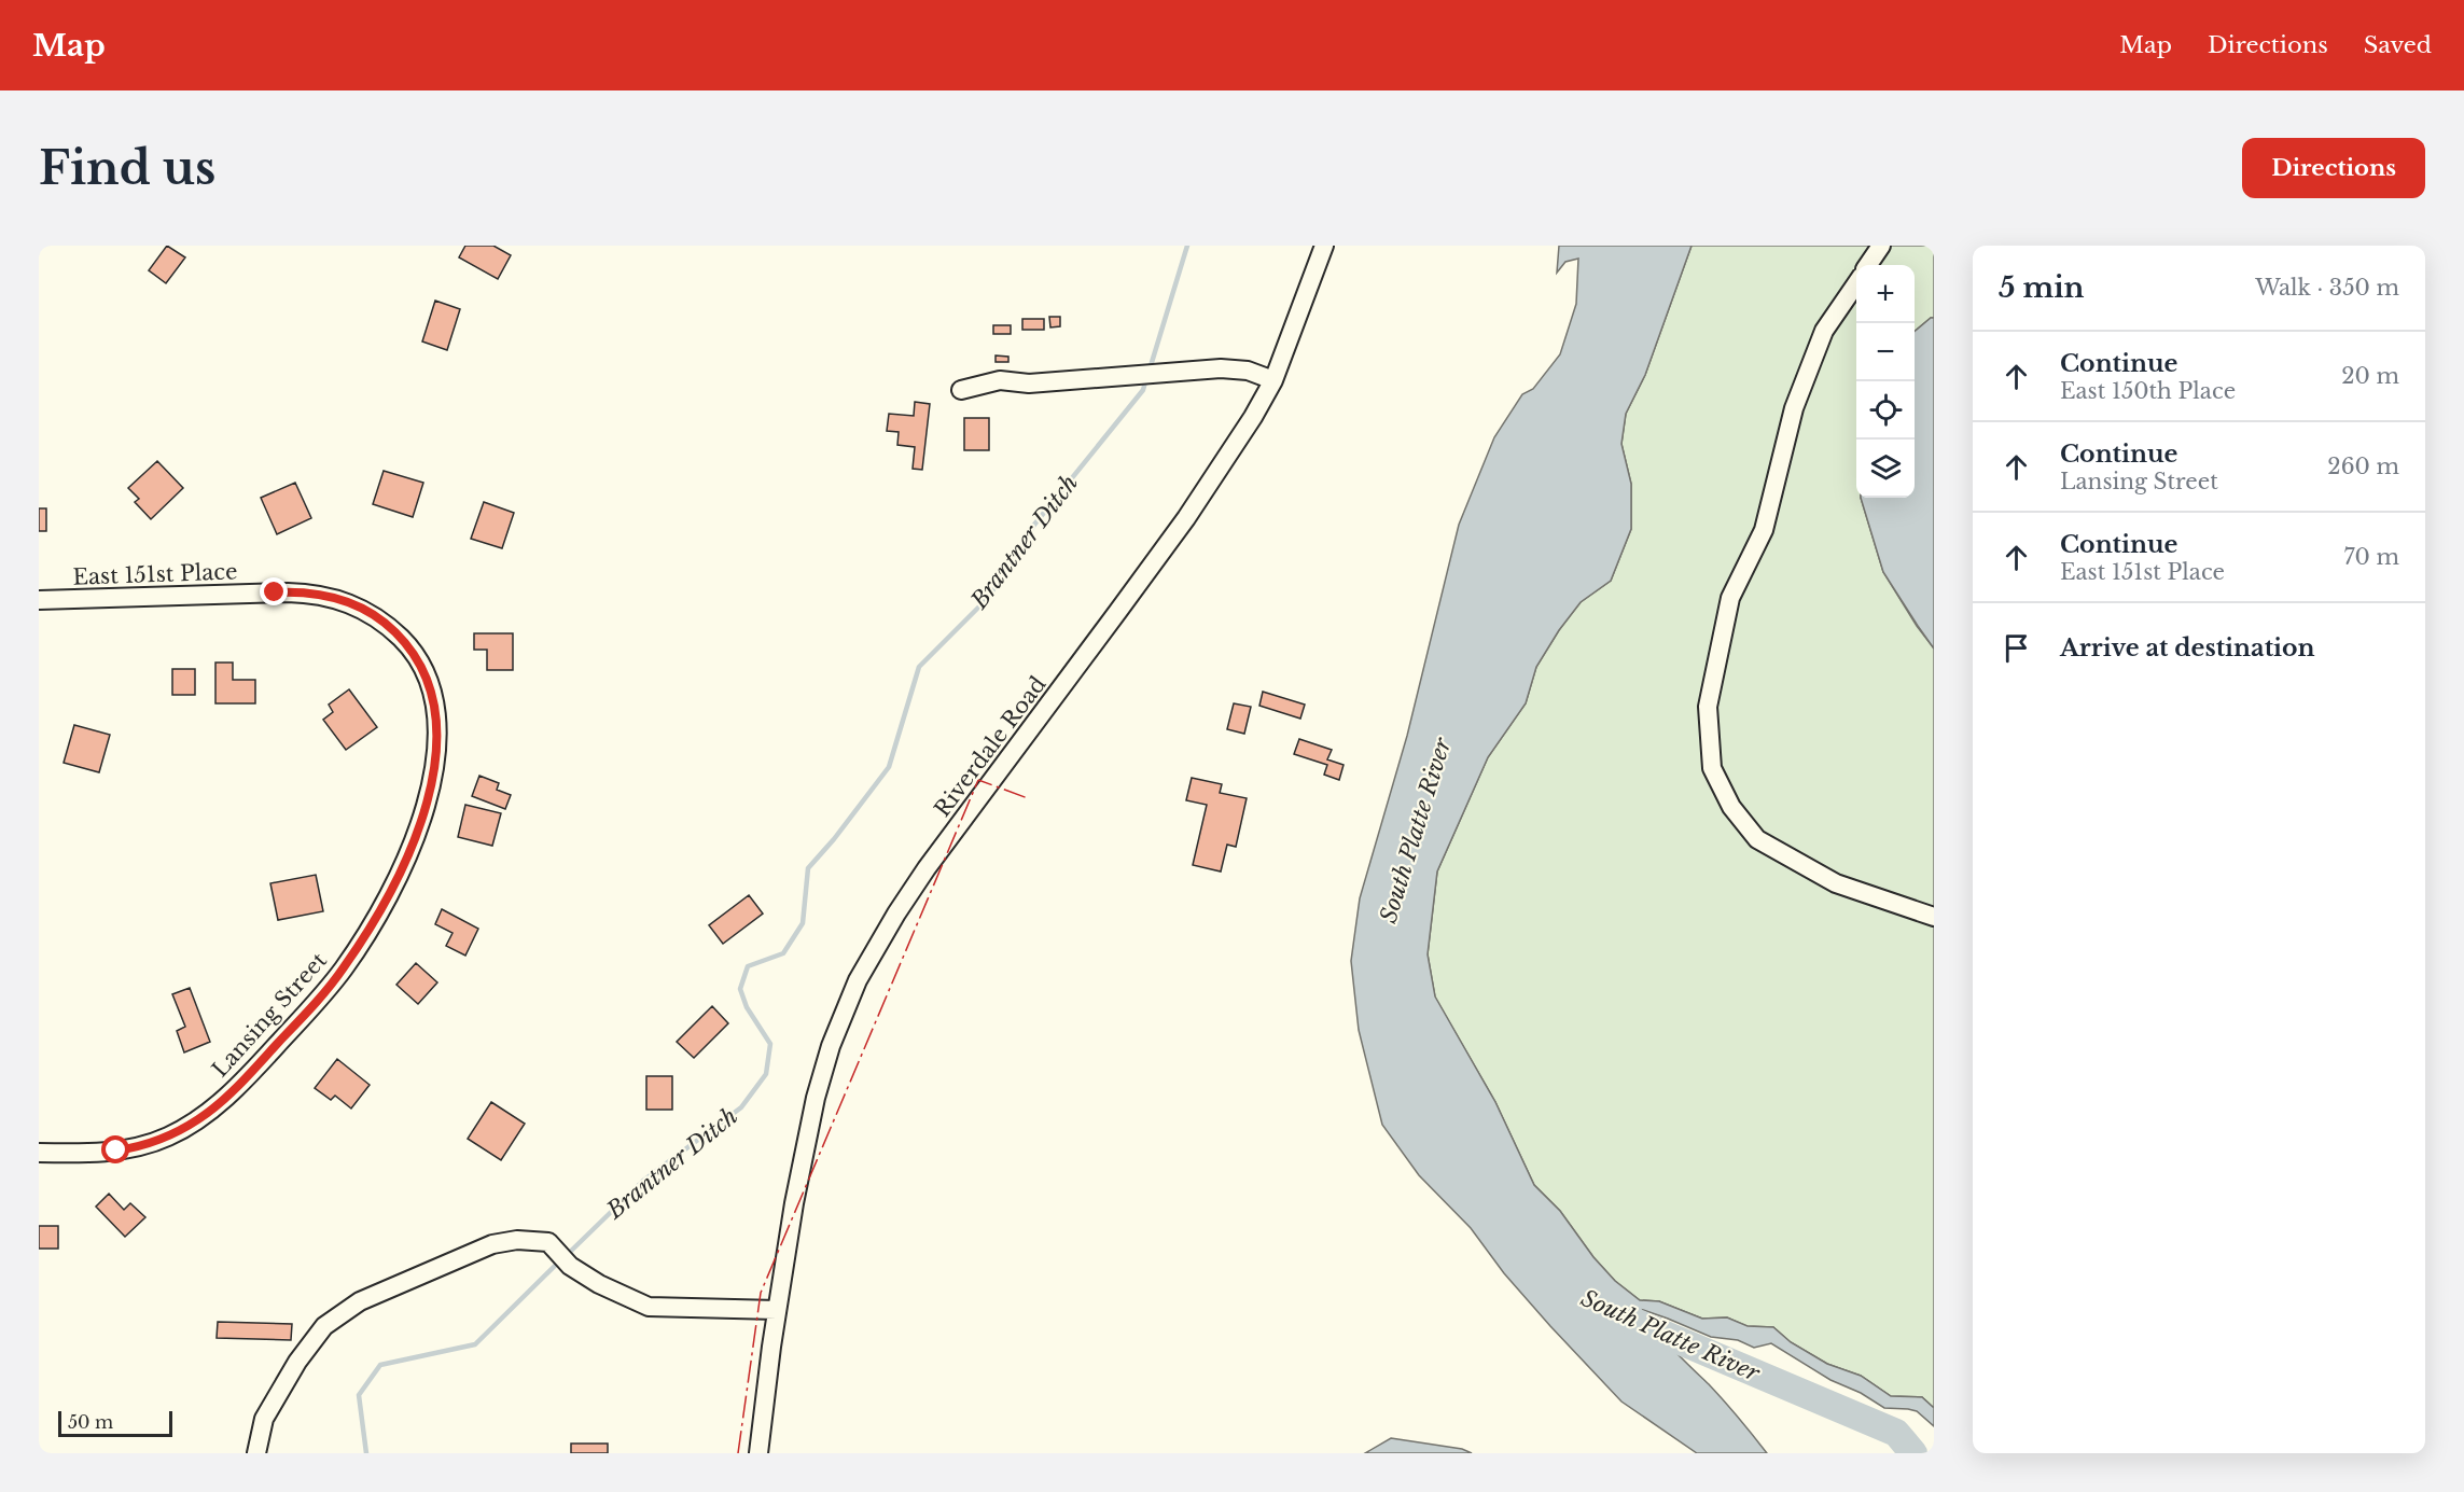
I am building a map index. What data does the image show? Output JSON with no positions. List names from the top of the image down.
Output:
{
  "streets": {
    "street": ["East 151st Place", "Riverdale Road", "Lansing Street"]
  },
  "crossings": [
    ["East 151st Place", "Lansing Street"]
  ],
  "water": ["Brantner Ditch", "South Platte River"],
  "scale_bar": "50 m",
  "page": {
    "header": "Map",
    "nav": ["Map", "Directions", "Saved"],
    "buttons": "Directions",
    "title": "Find us",
    "heading": ["5 min", "Walk · 350 m"],
    "map_buttons": ["+", "−"],
    "list": [
      ["Continue", "East 150th Place", "20 m"],
      ["Continue", "Lansing Street", "260 m"],
      ["Continue", "East 151st Place", "70 m"],
      "Arrive at destination"
    ],
    "scale": "50 m"
  }
}
